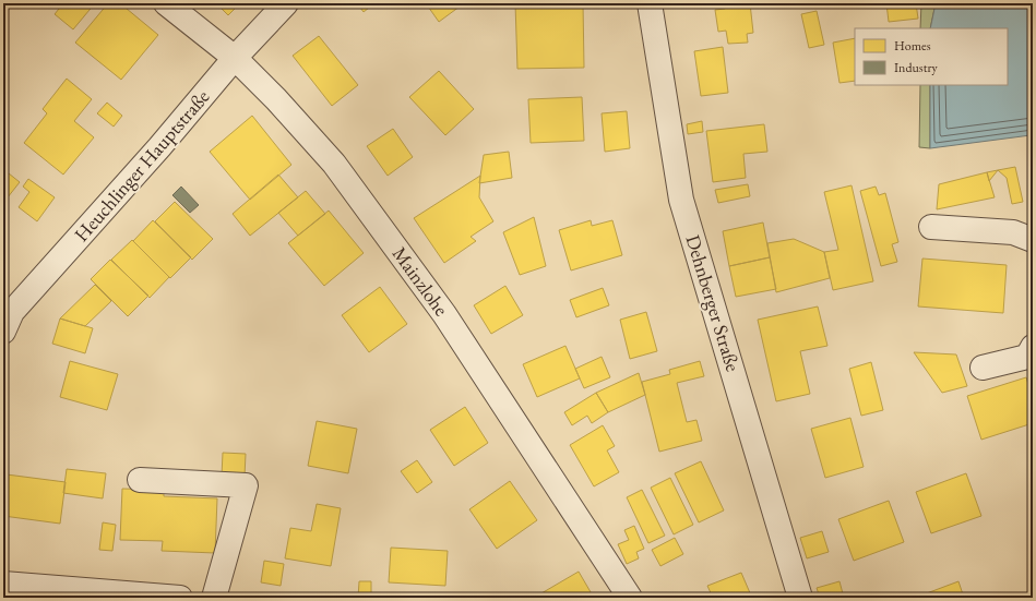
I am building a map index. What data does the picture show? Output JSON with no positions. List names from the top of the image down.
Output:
{
  "streets": {
    "street": ["Heuchlinger Hauptstraße", "Mainzlohe", "Dehnberger Straße"]
  },
  "crossings": [
    ["Heuchlinger Hauptstraße", "Mainzlohe"]
  ],
  "legend": ["Homes", "Industry"]
}
